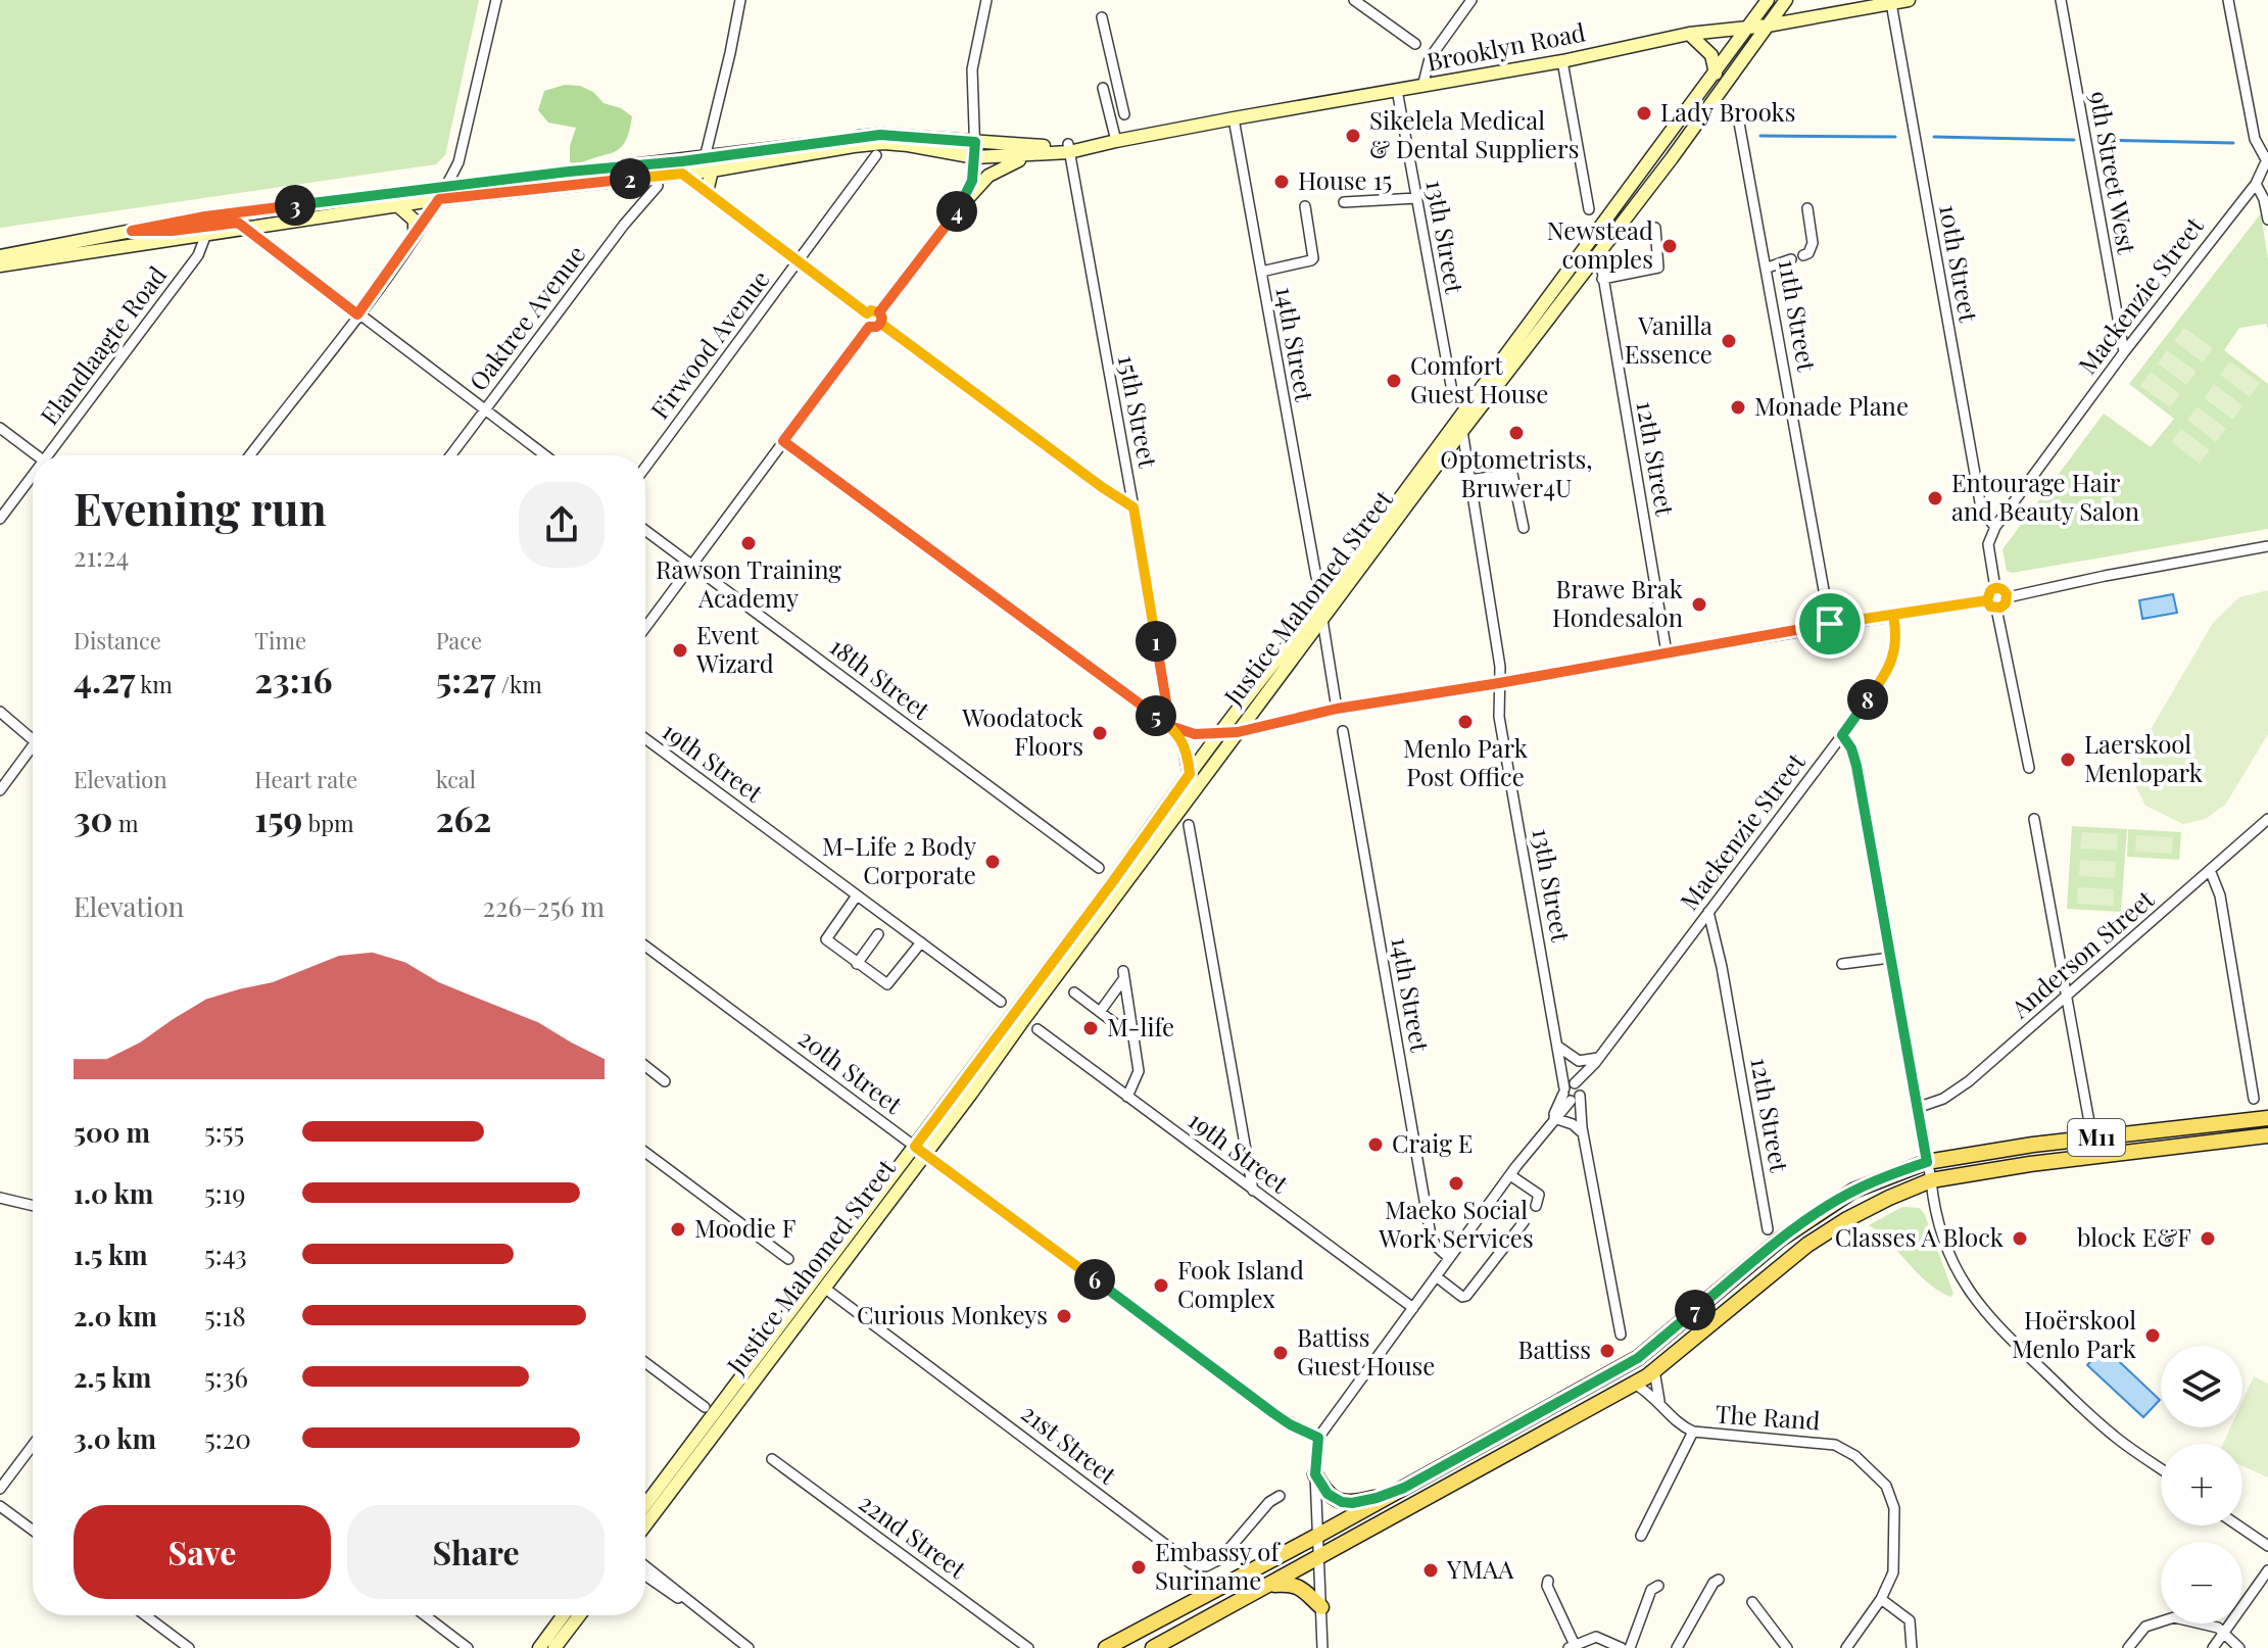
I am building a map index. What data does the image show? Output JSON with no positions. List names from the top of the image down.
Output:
{
  "streets": {
    "main road": ["Brooklyn Road", "Justice Mahomed Street", "M11"],
    "street": [
      "9th Street West",
      "13th Street",
      "10th Street",
      "Mackenzie Street",
      "11th Street",
      "Oaktree Avenue",
      "14th Street",
      "Firwood Avenue",
      "Elandlaagte Road",
      "15th Street",
      "12th Street",
      "18th Street",
      "19th Street",
      "Anderson Street",
      "20th Street",
      "The Rand",
      "21st Street",
      "22nd Street"
    ]
  },
  "crossings": [
    ["Brooklyn Road", "13th Street"],
    ["Brooklyn Road", "10th Street"],
    ["Brooklyn Road", "Oaktree Avenue"],
    ["Brooklyn Road", "14th Street"],
    ["Brooklyn Road", "15th Street"],
    ["Brooklyn Road", "Justice Mahomed Street"],
    ["9th Street West", "Mackenzie Street"],
    ["13th Street", "Mackenzie Street"],
    ["13th Street", "Justice Mahomed Street"],
    ["10th Street", "Mackenzie Street"],
    ["Mackenzie Street", "14th Street"],
    ["Mackenzie Street", "12th Street"],
    ["Mackenzie Street", "19th Street"],
    ["Mackenzie Street", "20th Street"],
    ["Justice Mahomed Street", "20th Street"],
    ["Justice Mahomed Street", "21st Street"],
    ["M11", "The Rand"]
  ],
  "places": [
    "Lady Brooks",
    "Sikelela Medical & Dental Suppliers",
    "House 15",
    "Newstead comples",
    "Vanilla Essence",
    "Comfort Guest House",
    "Monade Plane",
    "Optometrists, Bruwer4U",
    "Entourage Hair and Beauty Salon",
    "Rawson Training Academy",
    "Brawe Brak Hondesalon",
    "Event Wizard",
    "Menlo Park Post Office",
    "Woodatock Floors",
    "Laerskool Menlopark",
    "M-Life 2 Body Corporate",
    "M-life",
    "Craig E",
    "Maeko Social Work Services",
    "Moodie F",
    "Classes A Block",
    "block E&F",
    "Fook Island Complex",
    "Curious Monkeys",
    "Hoërskool Menlo Park",
    "Battiss",
    "Battiss Guest House",
    "Embassy of Suriname",
    "YMAA"
  ],
  "page": {
    "pins": [
      "2",
      "3",
      "4",
      "1",
      "8",
      "5",
      "6",
      "7"
    ],
    "heading": ["Evening run", "21:24"],
    "stats": [
      ["Distance", "4.27 km"],
      ["Time", "23:16"],
      ["Pace", "5:27 /km"],
      ["Elevation", "30 m"],
      ["Heart rate", "159 bpm"],
      ["kcal", "262"]
    ],
    "chart": ["Elevation", "226–256 m"],
    "list": [
      {
        "name": "500 m",
        "note": "5:55"
      },
      {
        "name": "1.0 km",
        "note": "5:19"
      },
      {
        "name": "1.5 km",
        "note": "5:43"
      },
      {
        "name": "2.0 km",
        "note": "5:18"
      },
      {
        "name": "2.5 km",
        "note": "5:36"
      },
      {
        "name": "3.0 km",
        "note": "5:20"
      }
    ],
    "map_buttons": ["+", "−"],
    "buttons": ["Save", "Share"]
  }
}
